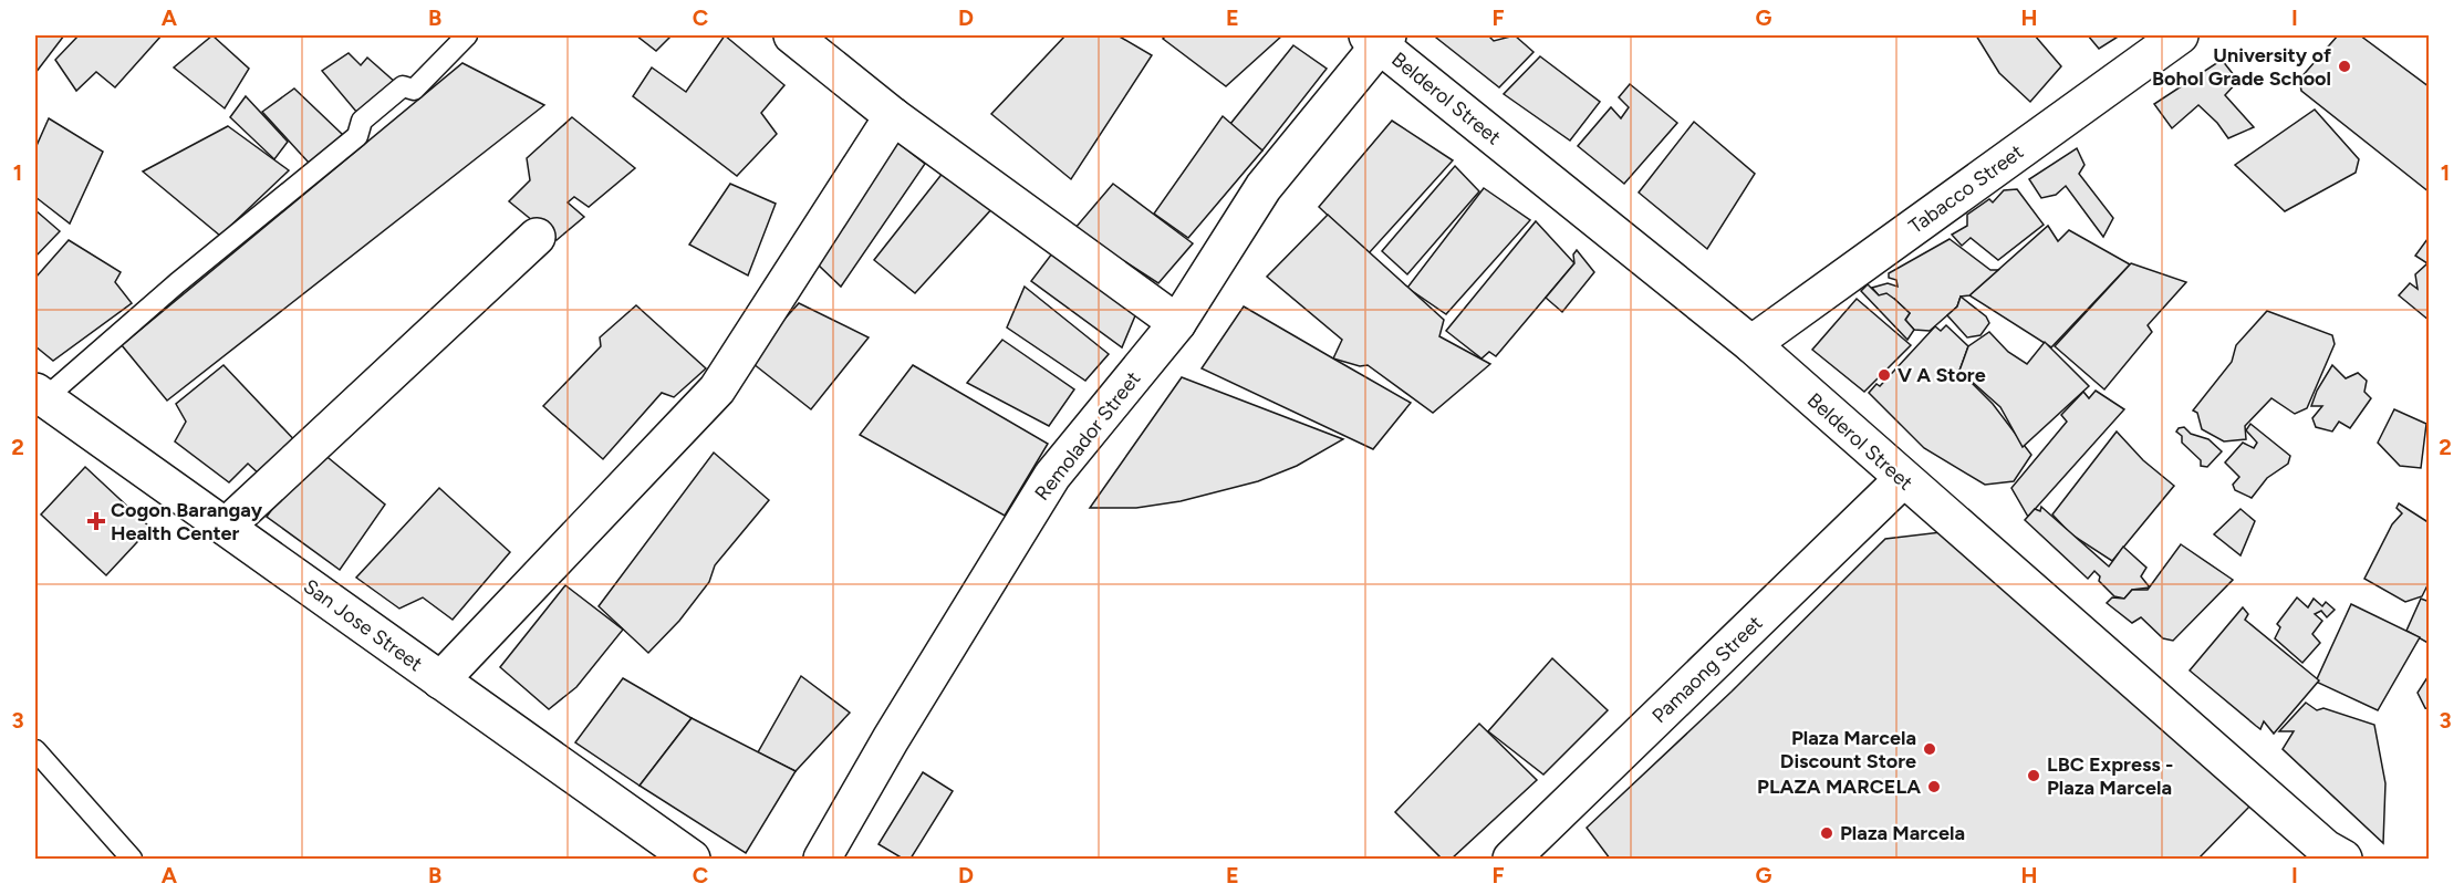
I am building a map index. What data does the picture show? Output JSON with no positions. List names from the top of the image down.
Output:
{
  "streets": {
    "street": [
      "Belderol Street",
      "Tabacco Street",
      "Remolador Street",
      "San Jose Street",
      "Pamaong Street"
    ]
  },
  "crossings": [
    ["Belderol Street", "Tabacco Street"],
    ["Belderol Street", "Remolador Street"],
    ["Belderol Street", "Pamaong Street"]
  ],
  "places": {
    "other": [
      "University of Bohol Grade School",
      "V A Store",
      "Plaza Marcela Discount Store",
      "LBC Express - Plaza Marcela",
      "PLAZA MARCELA",
      "Plaza Marcela"
    ],
    "health": ["Cogon Barangay Health Center"]
  },
  "grid": {
    "columns": [
      "A",
      "B",
      "C",
      "D",
      "E",
      "F",
      "G",
      "H",
      "I"
    ],
    "rows": ["1", "2", "3"]
  }
}
